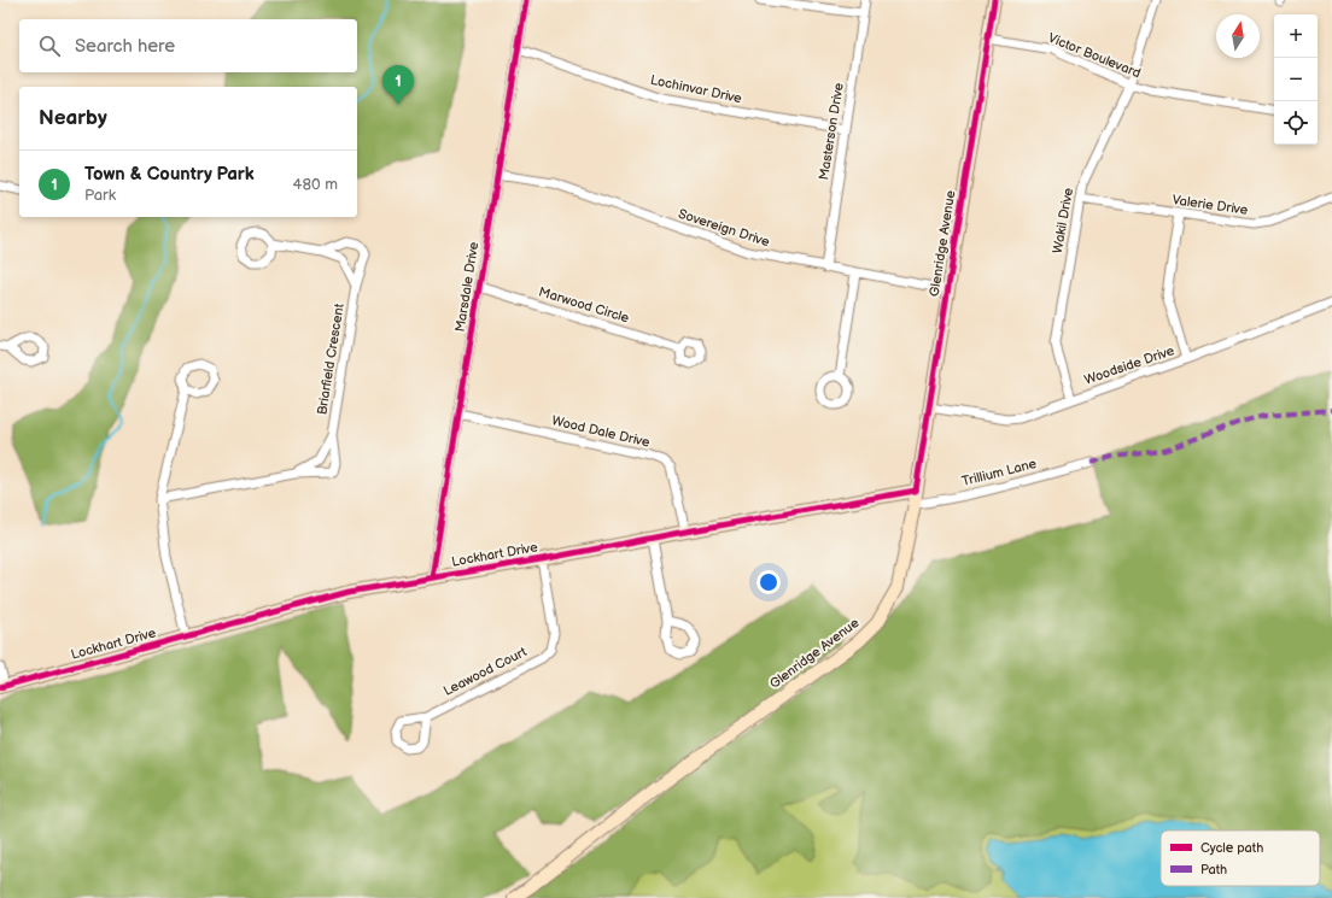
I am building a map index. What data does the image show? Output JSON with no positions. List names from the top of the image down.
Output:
{
  "streets": {
    "main road": ["Glenridge Avenue", "Lockhart Drive"],
    "street": [
      "Victor Boulevard",
      "Lochinvar Drive",
      "Masterson Drive",
      "Valerie Drive",
      "Wakil Drive",
      "Sovereign Drive",
      "Marsdale Drive",
      "Marwood Circle",
      "Briarfield Crescent",
      "Woodside Drive",
      "Wood Dale Drive",
      "Trillium Lane",
      "Leawood Court"
    ]
  },
  "crossings": [
    ["Victor Boulevard", "Wakil Drive"],
    ["Victor Boulevard", "Glenridge Avenue"],
    ["Lochinvar Drive", "Masterson Drive"],
    ["Lochinvar Drive", "Marsdale Drive"],
    ["Masterson Drive", "Sovereign Drive"],
    ["Valerie Drive", "Wakil Drive"],
    ["Wakil Drive", "Woodside Drive"],
    ["Sovereign Drive", "Glenridge Avenue"],
    ["Sovereign Drive", "Marsdale Drive"],
    ["Glenridge Avenue", "Woodside Drive"],
    ["Glenridge Avenue", "Trillium Lane"],
    ["Glenridge Avenue", "Lockhart Drive"],
    ["Marsdale Drive", "Marwood Circle"],
    ["Marsdale Drive", "Wood Dale Drive"],
    ["Marsdale Drive", "Lockhart Drive"],
    ["Wood Dale Drive", "Lockhart Drive"],
    ["Trillium Lane", "Lockhart Drive"],
    ["Lockhart Drive", "Leawood Court"]
  ],
  "legend": ["Cycle path", "Path"],
  "north": "top",
  "page": {
    "map_buttons": ["+", "−"],
    "search": "Search here",
    "pins": "1",
    "heading": "Nearby",
    "list": [
      {
        "mark": "1",
        "name": "Town & Country Park",
        "note": "Park",
        "value": "480 m"
      }
    ]
  }
}
